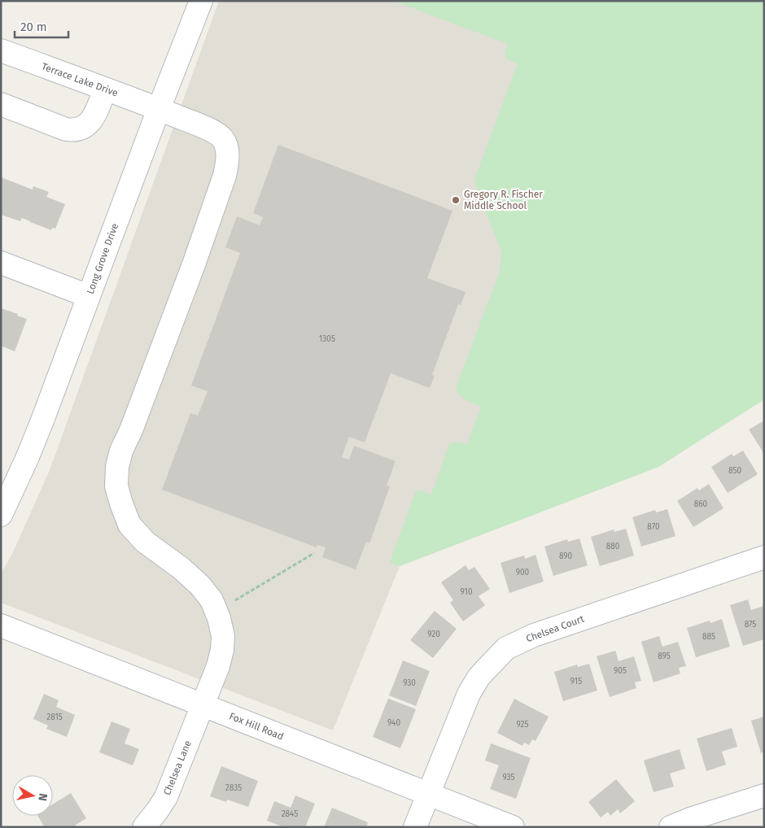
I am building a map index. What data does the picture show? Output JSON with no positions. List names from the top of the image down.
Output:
{
  "streets": {
    "street": [
      "Terrace Lake Drive",
      "Long Grove Drive",
      "Chelsea Court",
      "Fox Hill Road",
      "Chelsea Lane"
    ]
  },
  "crossings": [
    ["Terrace Lake Drive", "Long Grove Drive"],
    ["Terrace Lake Drive", "Fox Hill Road"],
    ["Terrace Lake Drive", "Chelsea Lane"],
    ["Chelsea Court", "Fox Hill Road"],
    ["Fox Hill Road", "Chelsea Lane"]
  ],
  "places": ["Gregory R. Fischer Middle School"],
  "house_numbers": [
    "1305",
    "850",
    "860",
    "870",
    "880",
    "890",
    "900",
    "910",
    "875",
    "920",
    "885",
    "895",
    "905",
    "915",
    "930",
    "2815",
    "940",
    "925",
    "935",
    "2835",
    "2845"
  ],
  "scale_bar": "20 m",
  "north": "right"
}
